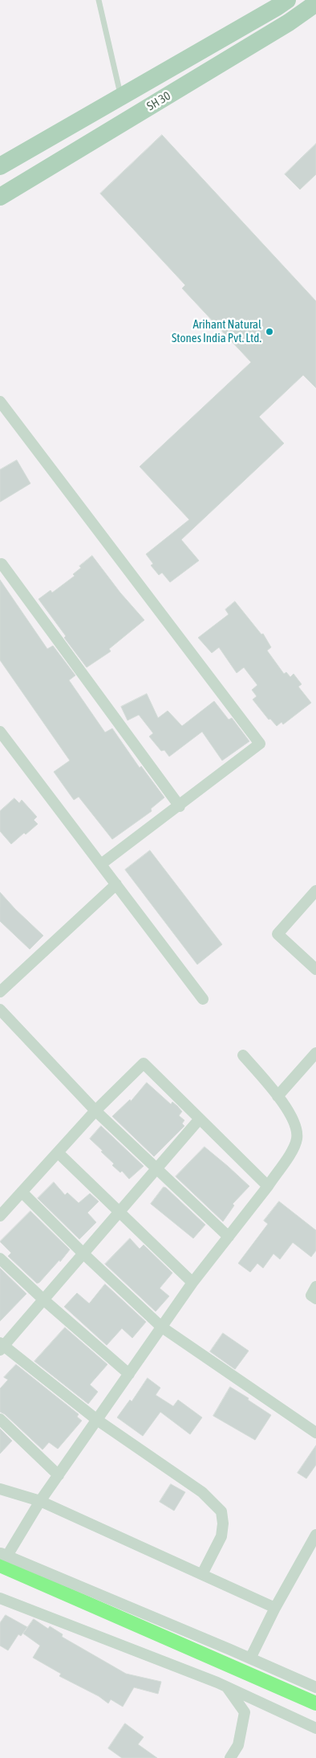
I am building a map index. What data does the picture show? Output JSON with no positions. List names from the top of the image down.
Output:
{
  "streets": {
    "main road": ["SH 30"]
  },
  "places": ["Arihant Natural Stones India Pvt. Ltd."]
}
